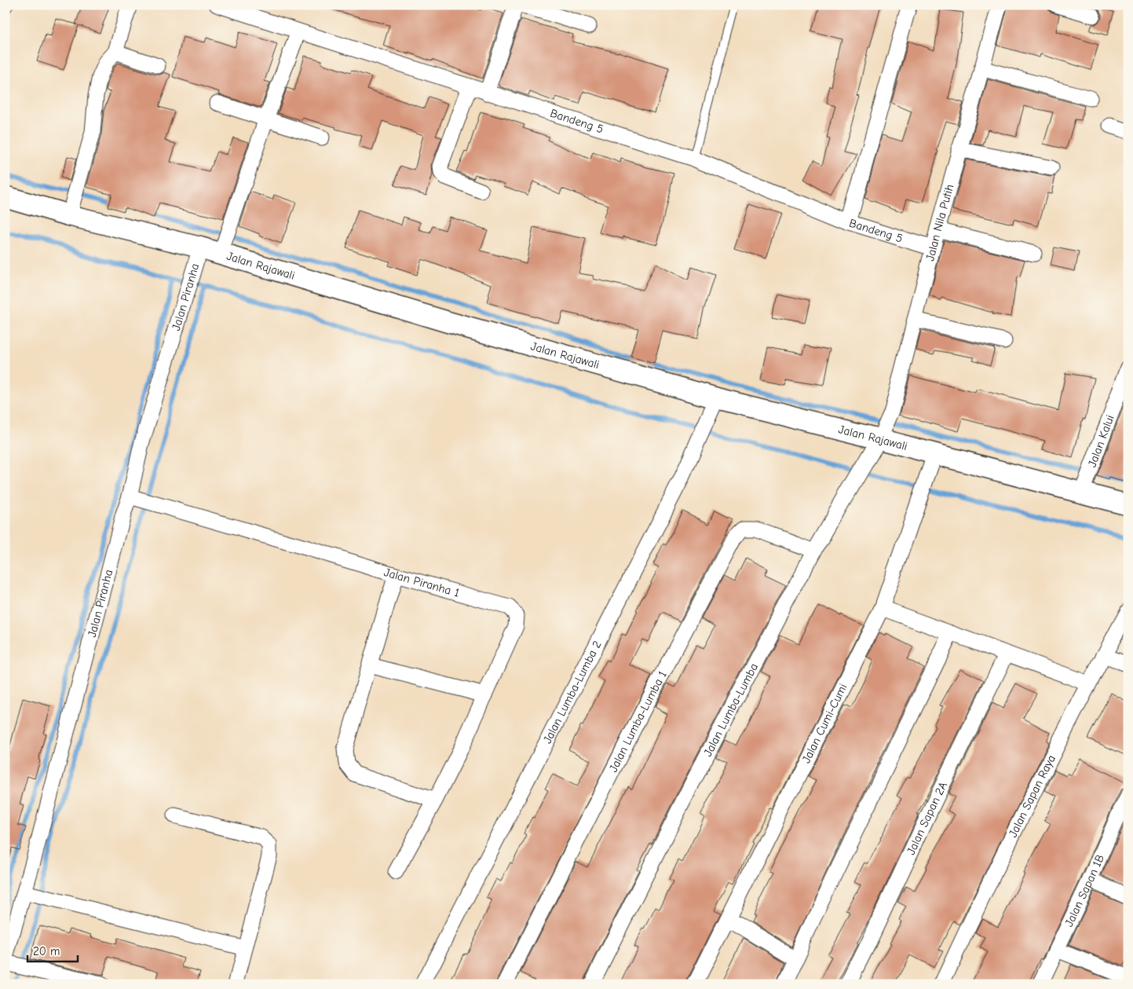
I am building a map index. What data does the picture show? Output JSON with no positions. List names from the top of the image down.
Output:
{
  "streets": {
    "main road": ["Jalan Rajawali"],
    "street": [
      "Bandeng 5",
      "Jalan Nila Putih",
      "Jalan Piranha",
      "Jalan Kalui",
      "Jalan Piranha 1",
      "Jalan Lumba-Lumba 2",
      "Jalan Lumba-Lumba",
      "Jalan Lumba-Lumba 1",
      "Jalan Cumi-Cumi",
      "Jalan Sapan Raya",
      "Jalan Sapan 2A",
      "Jalan Sapan 1B"
    ]
  },
  "crossings": [
    ["Bandeng 5", "Jalan Nila Putih"],
    ["Jalan Nila Putih", "Jalan Rajawali"],
    ["Jalan Nila Putih", "Jalan Lumba-Lumba"],
    ["Jalan Rajawali", "Jalan Piranha"],
    ["Jalan Rajawali", "Jalan Kalui"],
    ["Jalan Rajawali", "Jalan Lumba-Lumba 2"],
    ["Jalan Rajawali", "Jalan Lumba-Lumba"],
    ["Jalan Rajawali", "Jalan Cumi-Cumi"],
    ["Jalan Piranha", "Jalan Piranha 1"],
    ["Jalan Lumba-Lumba", "Jalan Lumba-Lumba 1"]
  ],
  "scale_bar": "20 m"
}
